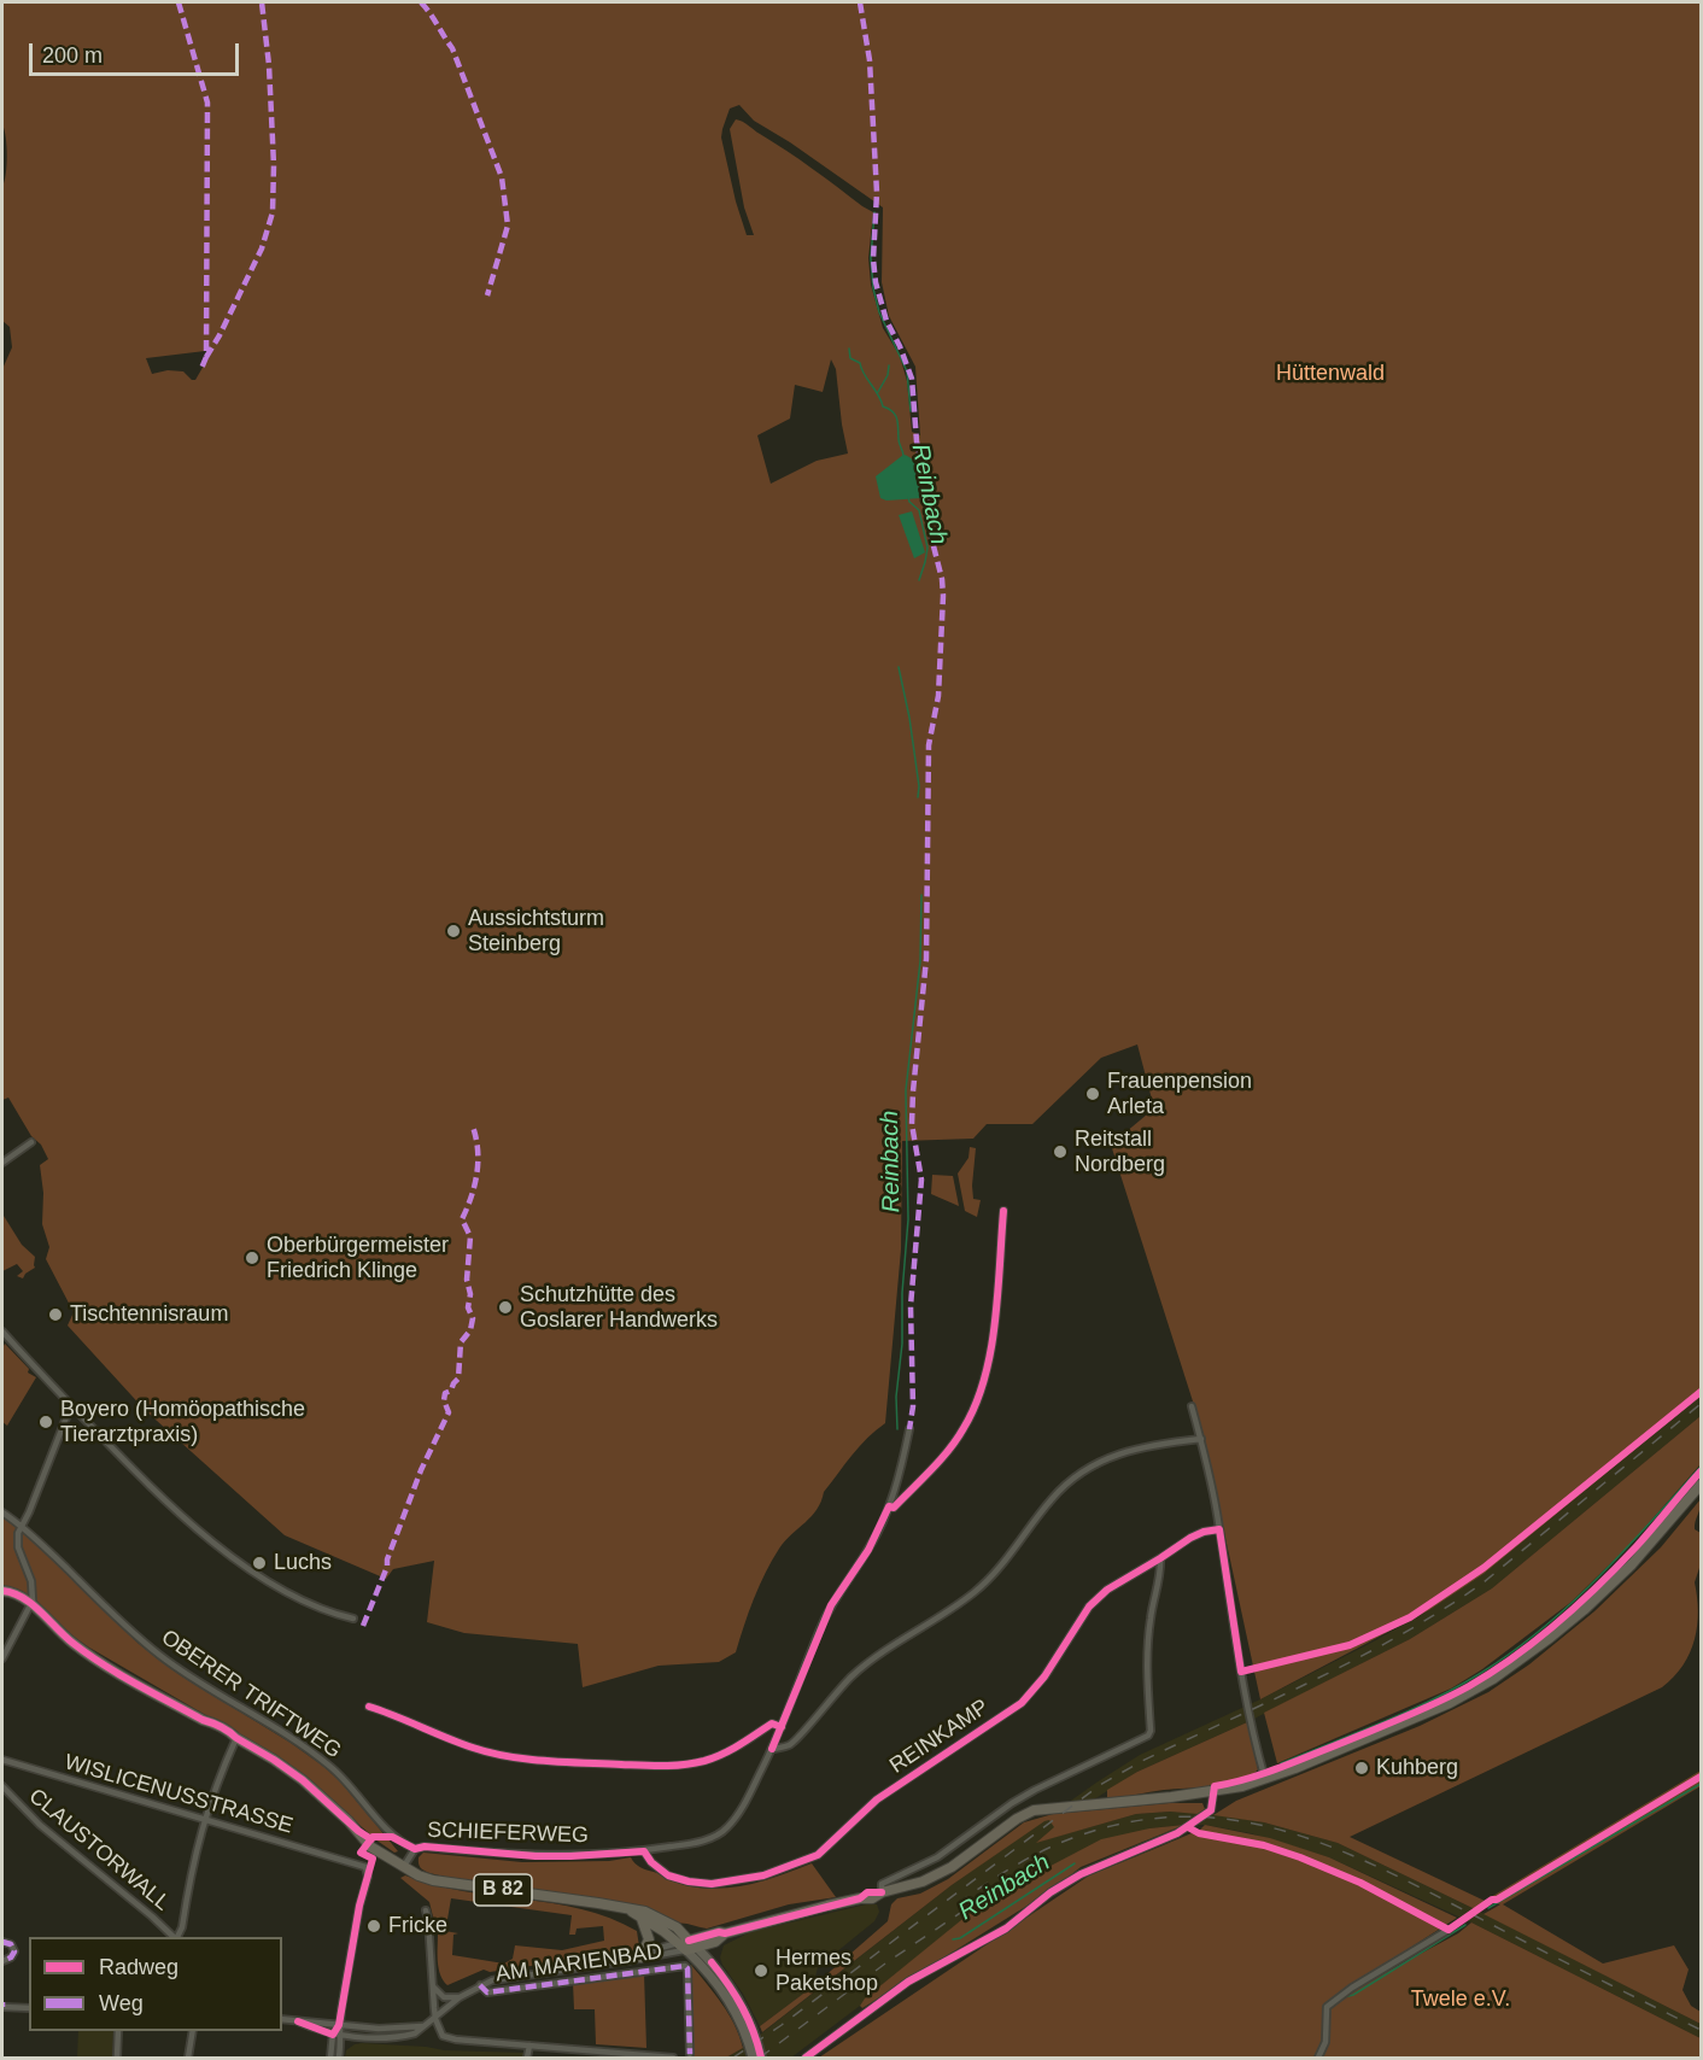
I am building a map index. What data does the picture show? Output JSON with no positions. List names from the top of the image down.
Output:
{
  "streets": {
    "main road": ["B 82"],
    "street": [
      "OBERER TRIFTWEG",
      "REINKAMP",
      "WISLICENUSSTRASSE",
      "SCHIEFERWEG",
      "CLAUSTORWALL",
      "AM MARIENBAD"
    ]
  },
  "crossings": [
    ["OBERER TRIFTWEG", "SCHIEFERWEG"],
    ["REINKAMP", "SCHIEFERWEG"],
    ["SCHIEFERWEG", "B 82"]
  ],
  "water": ["Reinbach"],
  "parks": ["Hüttenwald", "Twele e.V."],
  "places": [
    "Aussichtsturm Steinberg",
    "Frauenpension Arleta",
    "Reitstall Nordberg",
    "Oberbürgermeister Friedrich Klinge",
    "Schutzhütte des Goslarer Handwerks",
    "Tischtennisraum",
    "Boyero (Homöopathische Tierarztpraxis)",
    "Luchs",
    "Kuhberg",
    "Fricke",
    "Hermes Paketshop"
  ],
  "legend": ["Radweg", "Weg"],
  "scale_bar": "200 m"
}
